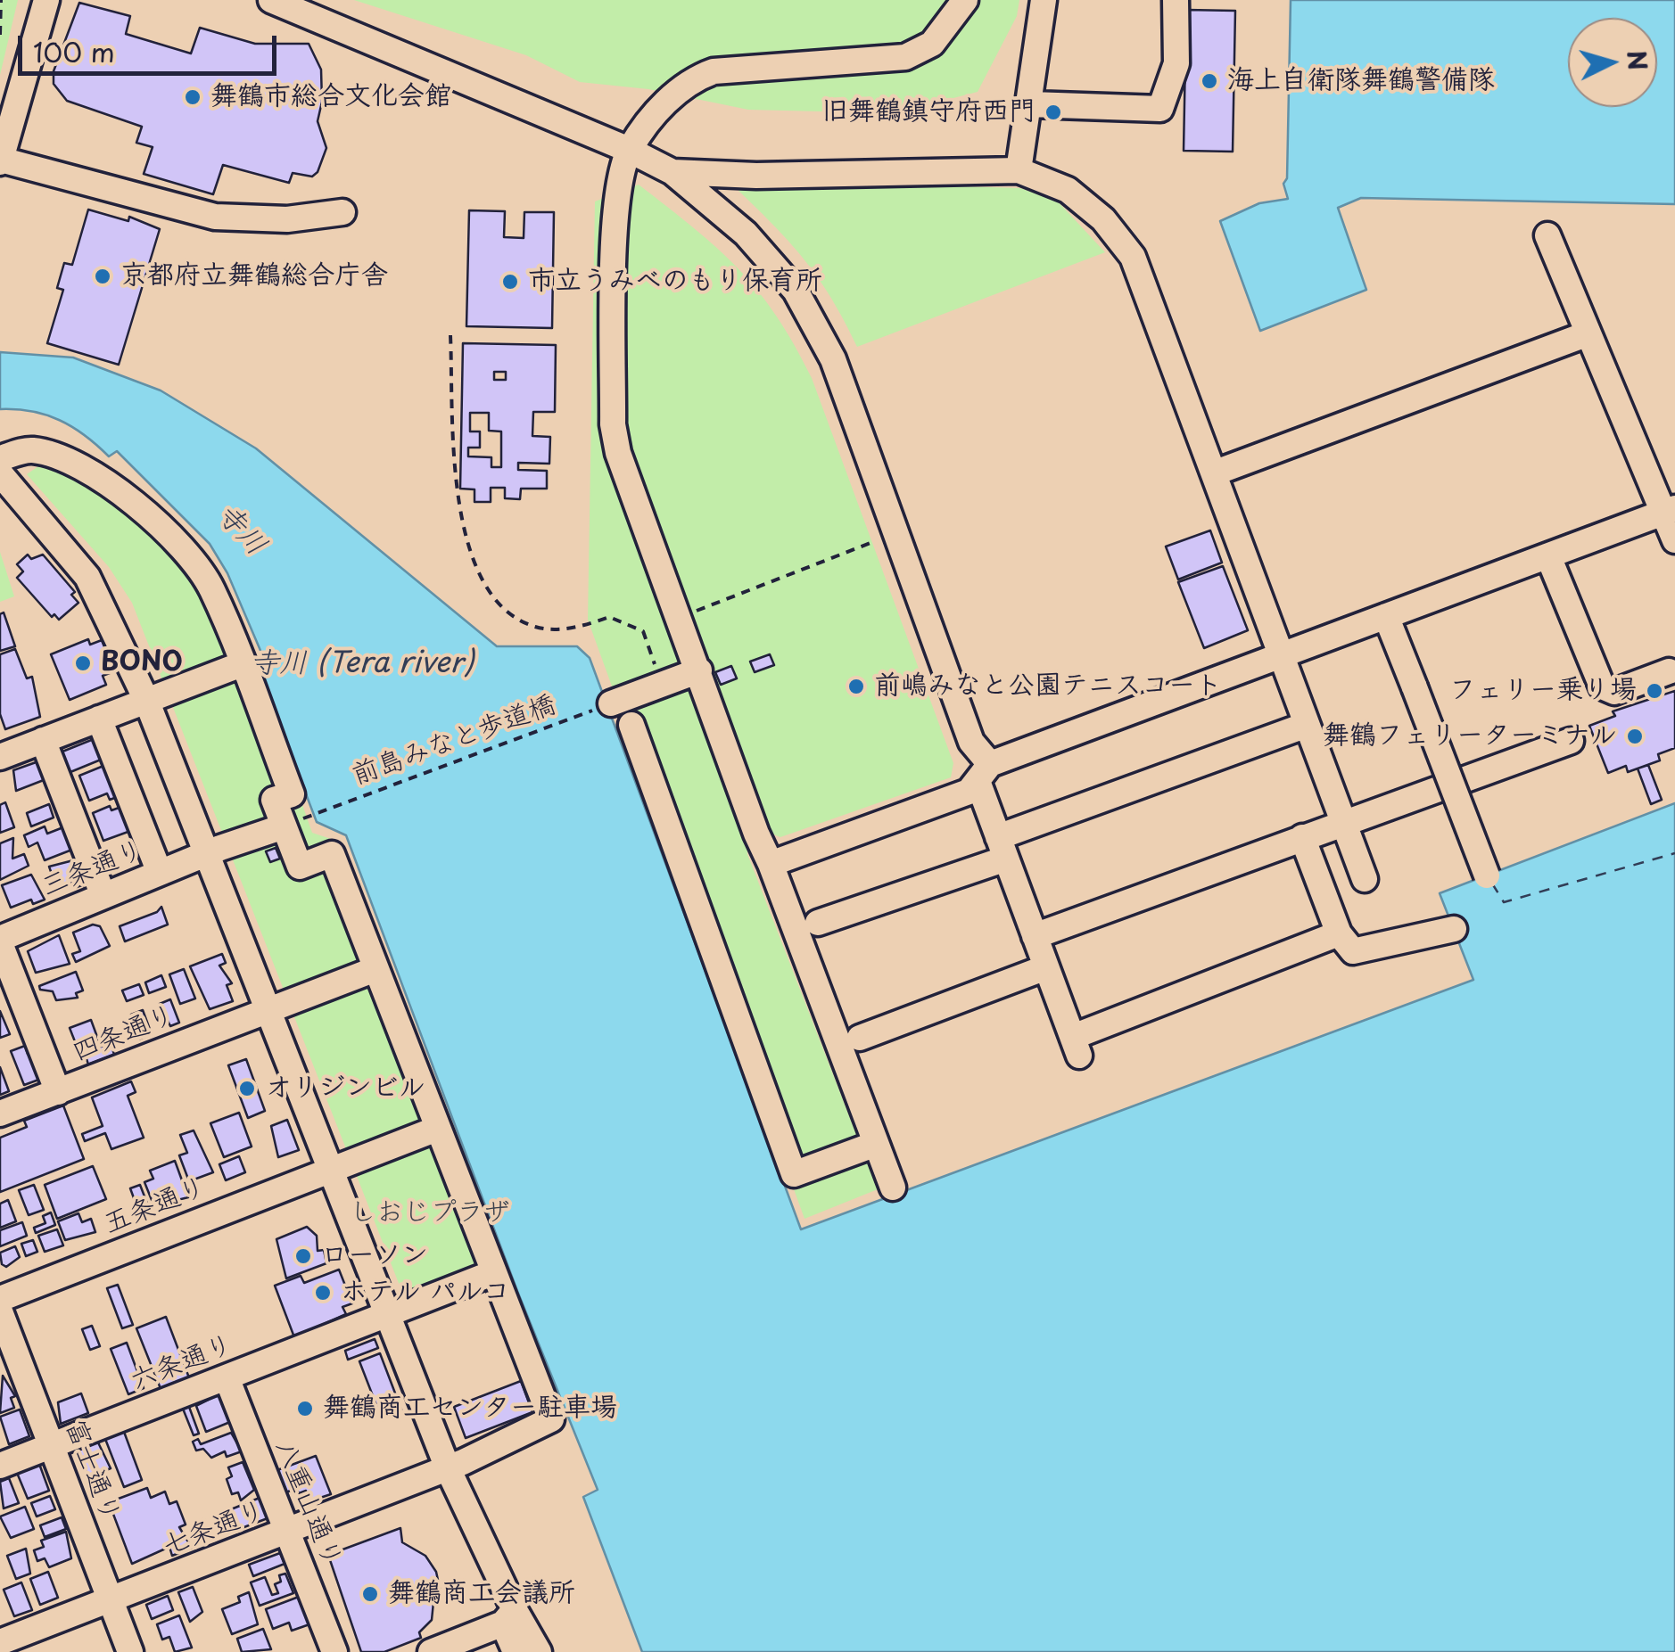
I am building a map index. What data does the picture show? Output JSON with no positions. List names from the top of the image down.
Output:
{
  "streets": {
    "street": [
      "三条通り",
      "四条通り",
      "五条通り",
      "六条通り",
      "富士通り",
      "八重山通り",
      "七条通り"
    ],
    "path": ["前島みなと歩道橋"]
  },
  "crossings": [
    ["前島みなと歩道橋", "三条通り"],
    ["六条通り", "富士通り"],
    ["六条通り", "八重山通り"],
    ["六条通り", "七条通り"],
    ["富士通り", "七条通り"],
    ["八重山通り", "七条通り"]
  ],
  "water": ["寺川", "寺川 (Tera river)"],
  "parks": ["しおじプラザ"],
  "places": [
    "海上自衛隊舞鶴警備隊",
    "舞鶴市総合文化会館",
    "旧舞鶴鎮守府西門",
    "京都府立舞鶴総合庁舎",
    "市立うみべのもり保育所",
    "BONO",
    "前嶋みなと公園テニスコート",
    "フェリー乗り場",
    "舞鶴フェリーターミナル",
    "オリジンビル",
    "ローソン",
    "ホテル パルコ",
    "舞鶴商工センター駐車場",
    "舞鶴商工会議所"
  ],
  "scale_bar": "100 m",
  "north": "right"
}
